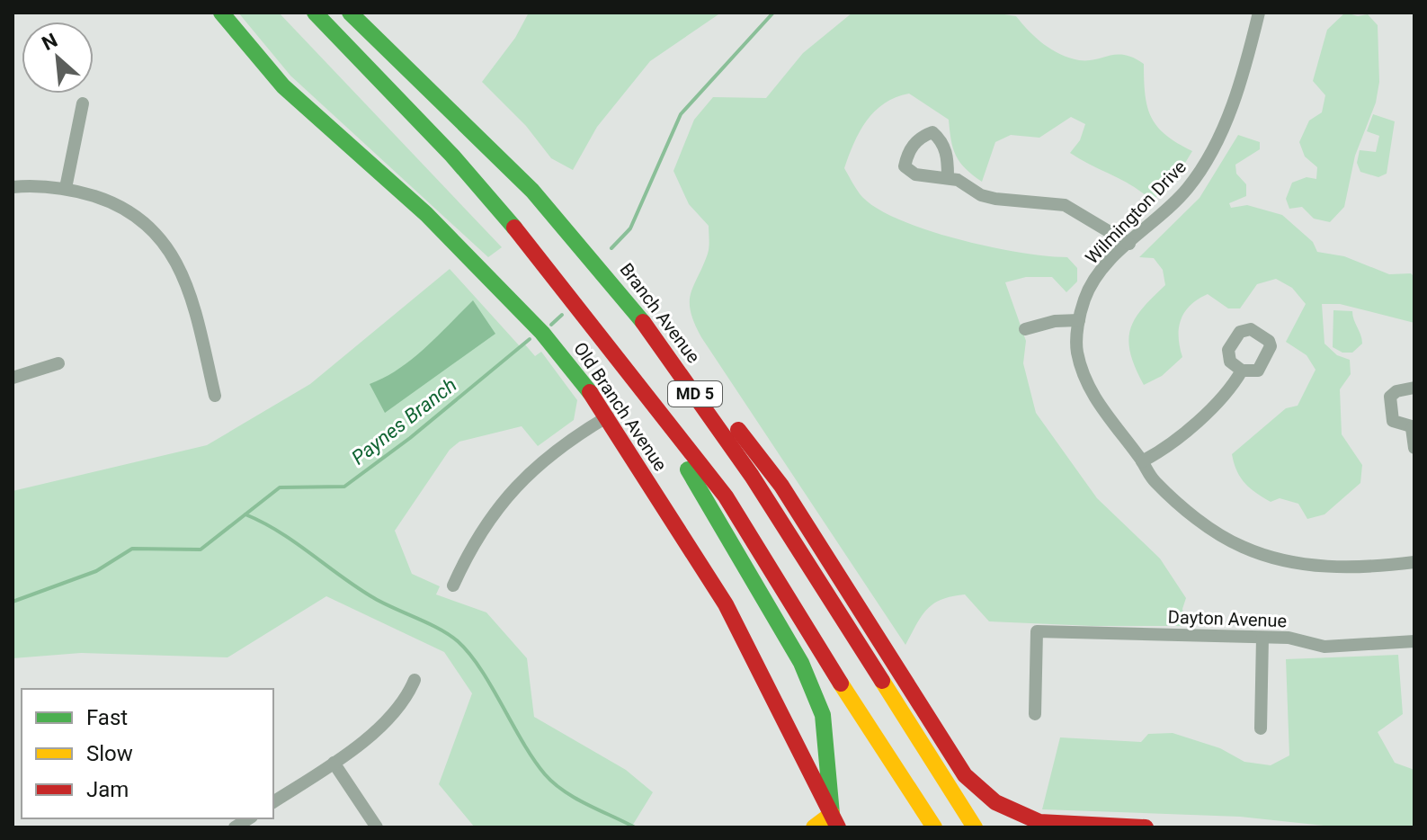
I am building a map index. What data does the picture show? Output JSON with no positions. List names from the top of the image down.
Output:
{
  "streets": {
    "main road": ["Branch Avenue", "MD 5", "Old Branch Avenue"],
    "street": ["Wilmington Drive", "Dayton Avenue"]
  },
  "water": ["Paynes Branch"],
  "legend": ["Fast", "Slow", "Jam"],
  "north": "top left"
}
